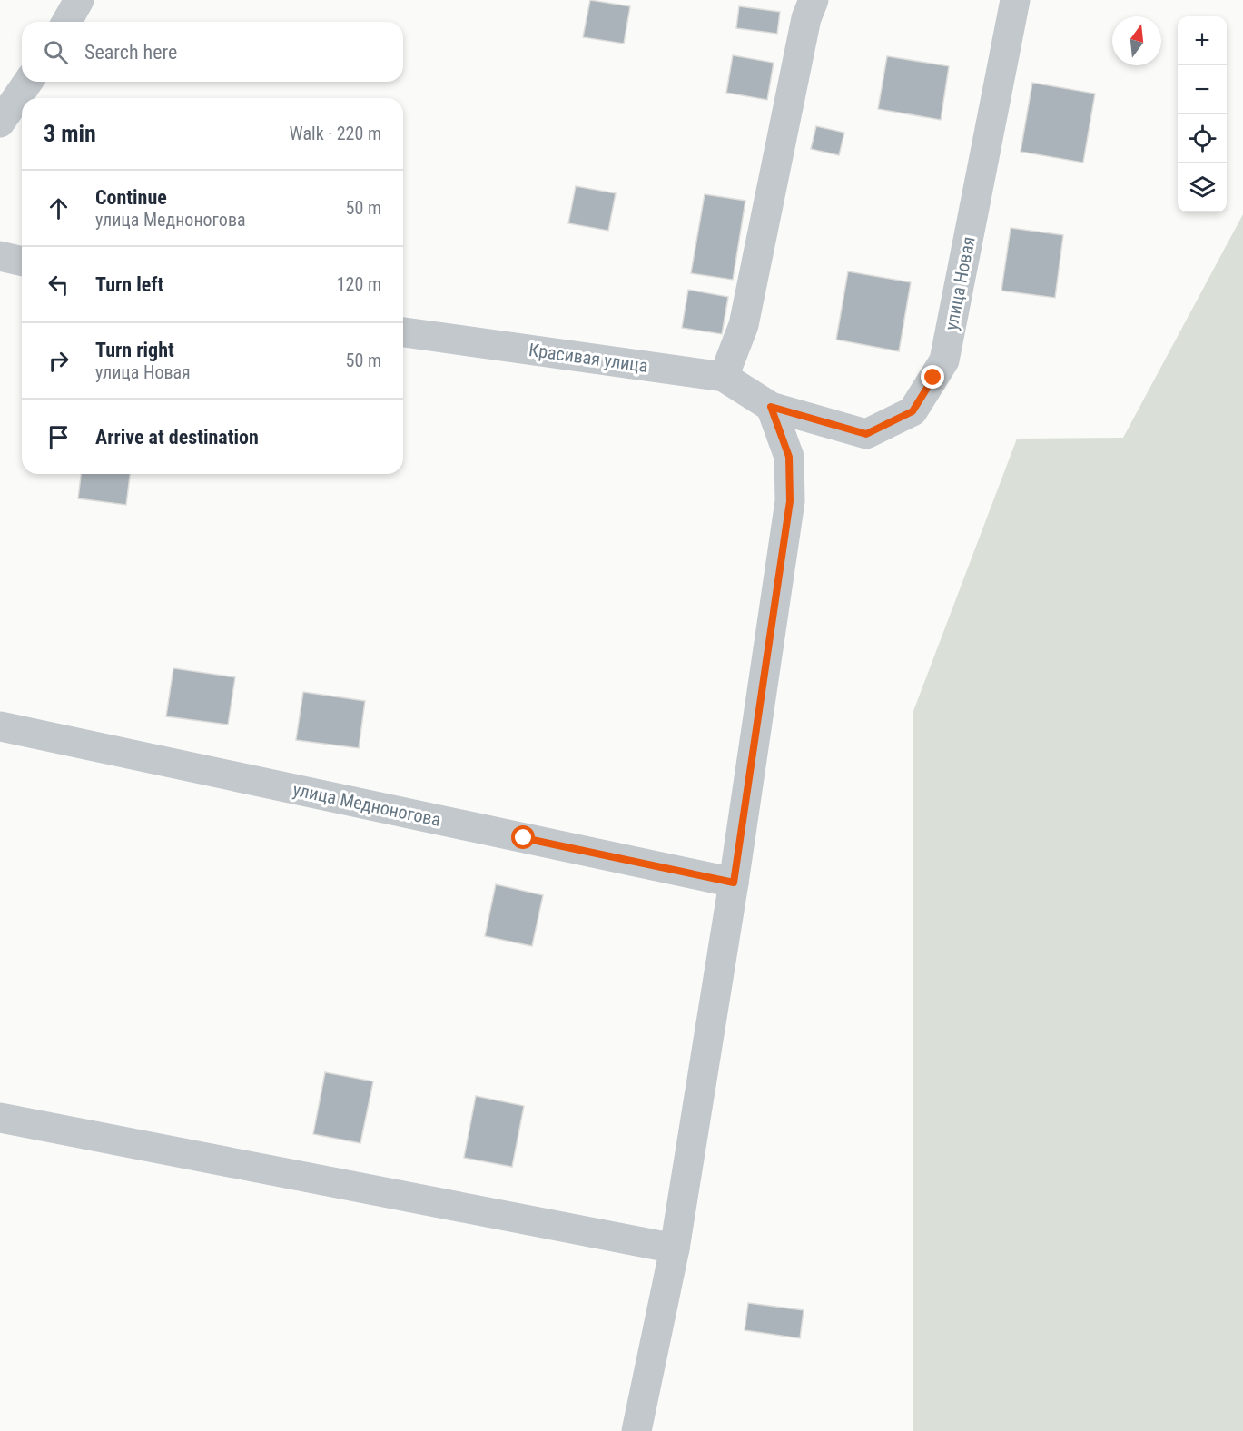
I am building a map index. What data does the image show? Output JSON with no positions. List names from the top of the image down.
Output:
{
  "streets": {
    "street": ["улица Новая", "Красивая улица", "улица Медноногова"]
  },
  "crossings": [
    ["улица Новая", "Красивая улица"]
  ],
  "north": "top",
  "page": {
    "map_buttons": ["+", "−"],
    "search": "Search here",
    "heading": ["3 min", "Walk · 220 m"],
    "list": [
      ["Continue", "улица Медноногова", "50 m"],
      ["Turn left", "120 m"],
      ["Turn right", "улица Новая", "50 m"],
      "Arrive at destination"
    ]
  }
}
